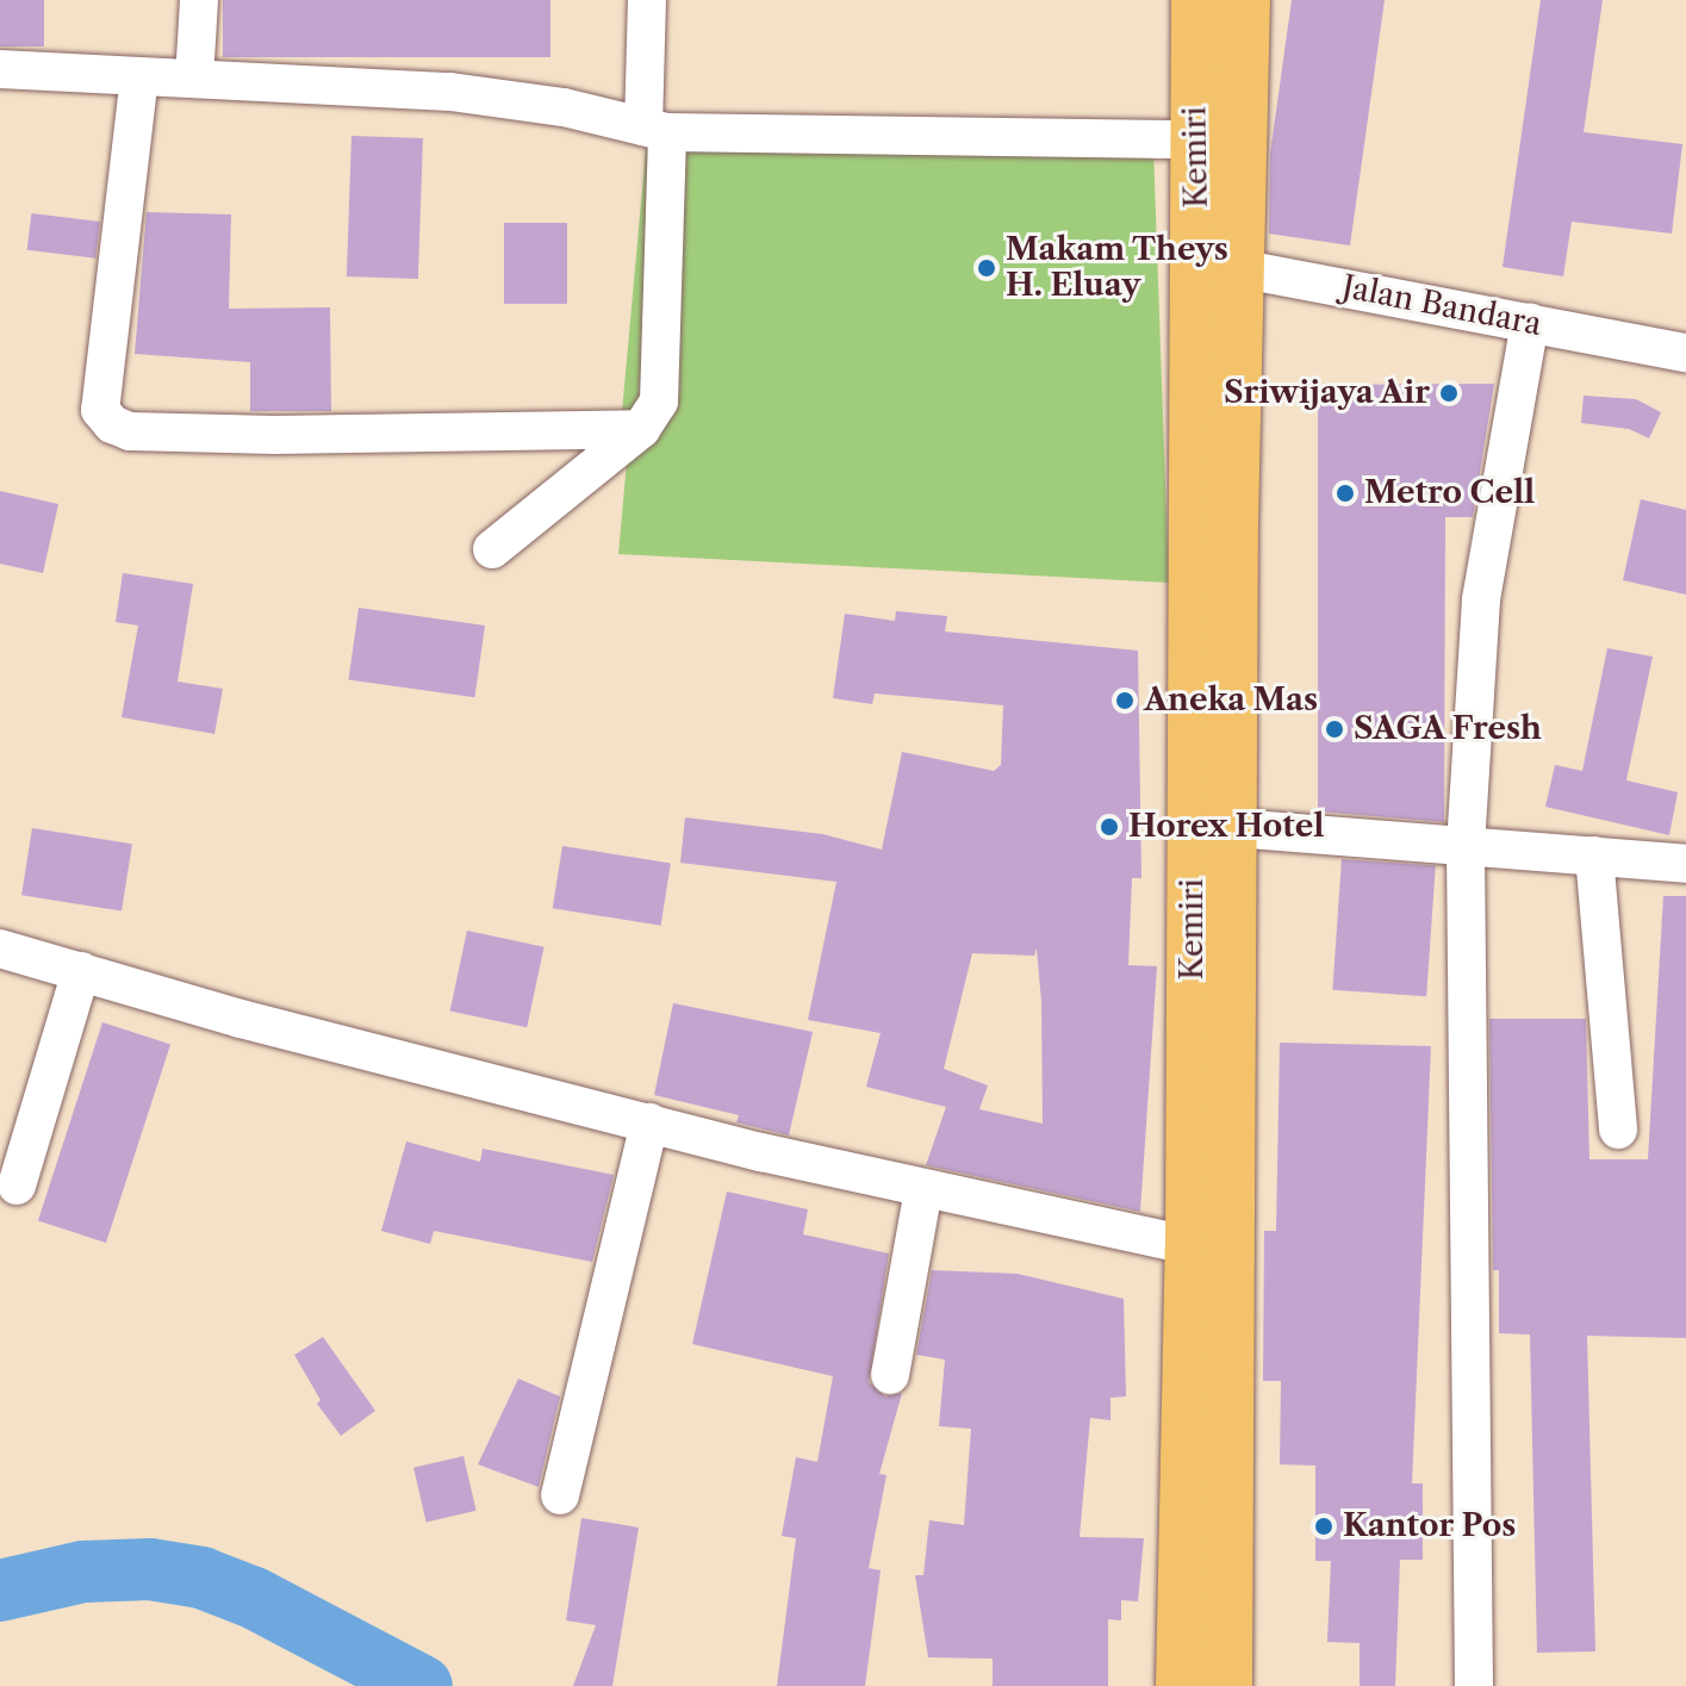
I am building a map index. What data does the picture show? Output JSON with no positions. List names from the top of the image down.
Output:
{
  "streets": {
    "highway": ["Kemiri"],
    "street": ["Jalan Bandara"]
  },
  "crossings": [
    ["Kemiri", "Jalan Bandara"]
  ],
  "places": [
    "Makam Theys H. Eluay",
    "Sriwijaya Air",
    "Metro Cell",
    "Aneka Mas",
    "SAGA Fresh",
    "Horex Hotel",
    "Kantor Pos"
  ]
}
